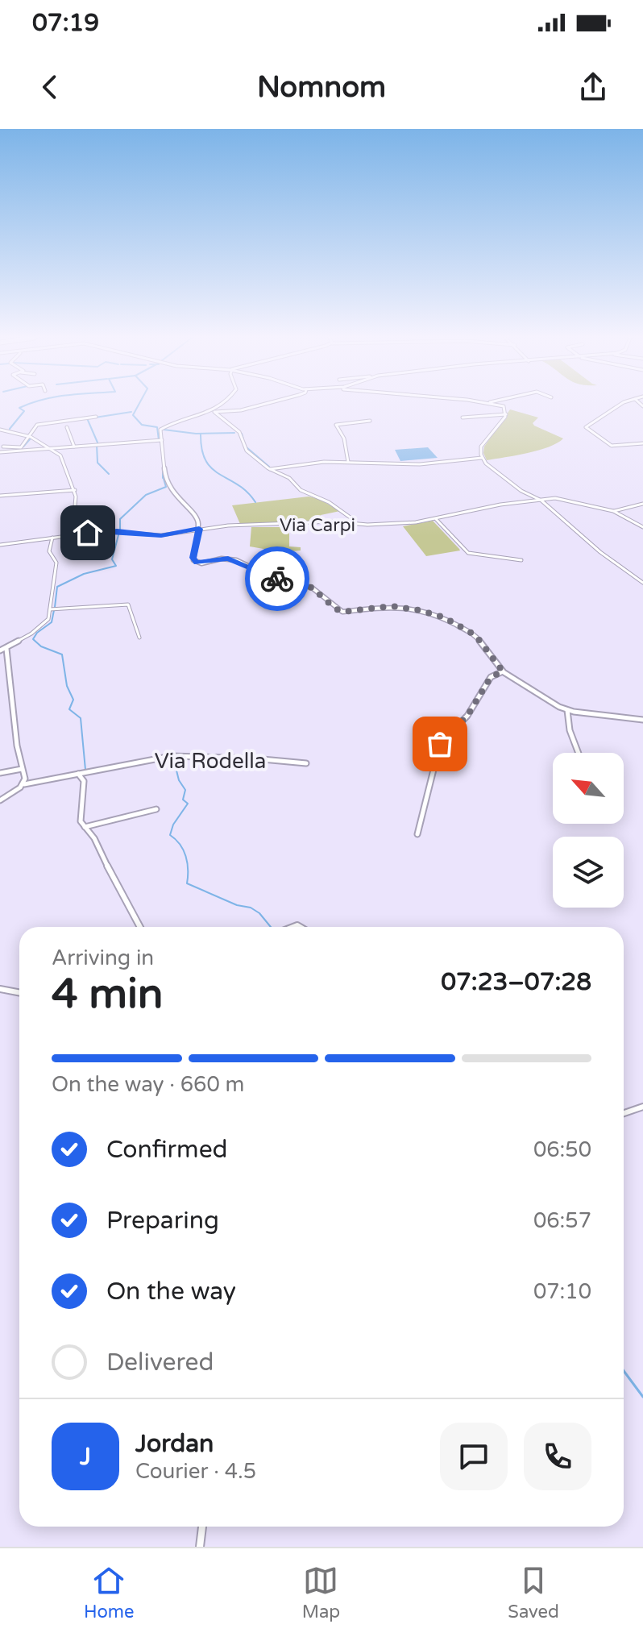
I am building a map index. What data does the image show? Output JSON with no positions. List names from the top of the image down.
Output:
{
  "streets": {
    "street": ["Via Carpi", "Via Rodella"]
  },
  "north": "top left",
  "page": {
    "status": "07:19",
    "header": "Nomnom",
    "heading": ["4 min", "Arriving in", "07:23–07:28"],
    "panel": ["Jordan", "Courier · 4.5"],
    "bar": "On the way · 660 m",
    "list": [
      ["Confirmed", "06:50"],
      ["Preparing", "06:57"],
      ["On the way", "07:10"],
      "Delivered"
    ],
    "round": "J",
    "tabs": ["Home", "Map", "Saved"]
  }
}
